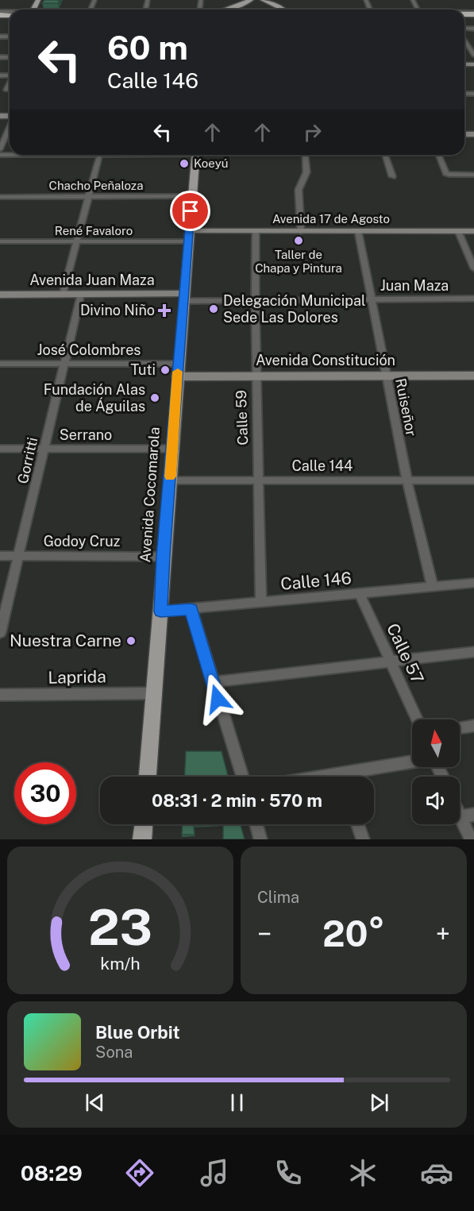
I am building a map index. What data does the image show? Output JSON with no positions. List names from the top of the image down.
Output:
{
  "streets": {
    "main road": [
      "Avenida 17 de Agosto",
      "Avenida Juan Maza",
      "Avenida Constitución",
      "Avenida Cocomarola"
    ],
    "street": [
      "Chacho Peñaloza",
      "René Favaloro",
      "Juan Maza",
      "José Colombres",
      "Ruiseñor",
      "Calle 59",
      "Serrano",
      "Gorritti",
      "Calle 144",
      "Godoy Cruz",
      "Calle 146",
      "Calle 57",
      "Laprida"
    ]
  },
  "crossings": [
    ["Chacho Peñaloza", "Avenida Cocomarola"],
    ["Avenida 17 de Agosto", "René Favaloro"],
    ["Avenida 17 de Agosto", "Ruiseñor"],
    ["Avenida 17 de Agosto", "Calle 59"],
    ["Avenida 17 de Agosto", "Avenida Cocomarola"],
    ["René Favaloro", "Avenida Cocomarola"],
    ["Avenida Juan Maza", "Juan Maza"],
    ["Avenida Juan Maza", "Gorritti"],
    ["Avenida Juan Maza", "Avenida Cocomarola"],
    ["Juan Maza", "Ruiseñor"],
    ["Juan Maza", "Calle 59"],
    ["Juan Maza", "Avenida Cocomarola"],
    ["José Colombres", "Avenida Constitución"],
    ["José Colombres", "Gorritti"],
    ["José Colombres", "Avenida Cocomarola"],
    ["Avenida Constitución", "Ruiseñor"],
    ["Avenida Constitución", "Calle 59"],
    ["Avenida Constitución", "Avenida Cocomarola"],
    ["Ruiseñor", "Calle 144"],
    ["Ruiseñor", "Calle 146"],
    ["Calle 59", "Calle 144"],
    ["Calle 59", "Calle 146"],
    ["Serrano", "Gorritti"],
    ["Serrano", "Avenida Cocomarola"],
    ["Gorritti", "Godoy Cruz"],
    ["Calle 144", "Avenida Cocomarola"],
    ["Avenida Cocomarola", "Godoy Cruz"],
    ["Avenida Cocomarola", "Calle 146"],
    ["Avenida Cocomarola", "Laprida"],
    ["Calle 146", "Calle 57"]
  ],
  "places": {
    "other": [
      "Koeyú",
      "Taller de Chapa y Pintura",
      "Delegación Municipal Sede Las Dolores",
      "Tuti",
      "Fundación Alas de Águilas",
      "Nuestra Carne"
    ],
    "health": ["Divino Niño"]
  },
  "north": "top",
  "page": {
    "turn": ["60 m", "Calle 146"],
    "limit": "30",
    "trip": "08:31 · 2 min · 570 m",
    "tile": "Clima",
    "heat": ["−", "20°", "+"],
    "song": ["Blue Orbit", "Sona"],
    "tabs": "08:29",
    "gauge": ["23", "km/h"]
  }
}
